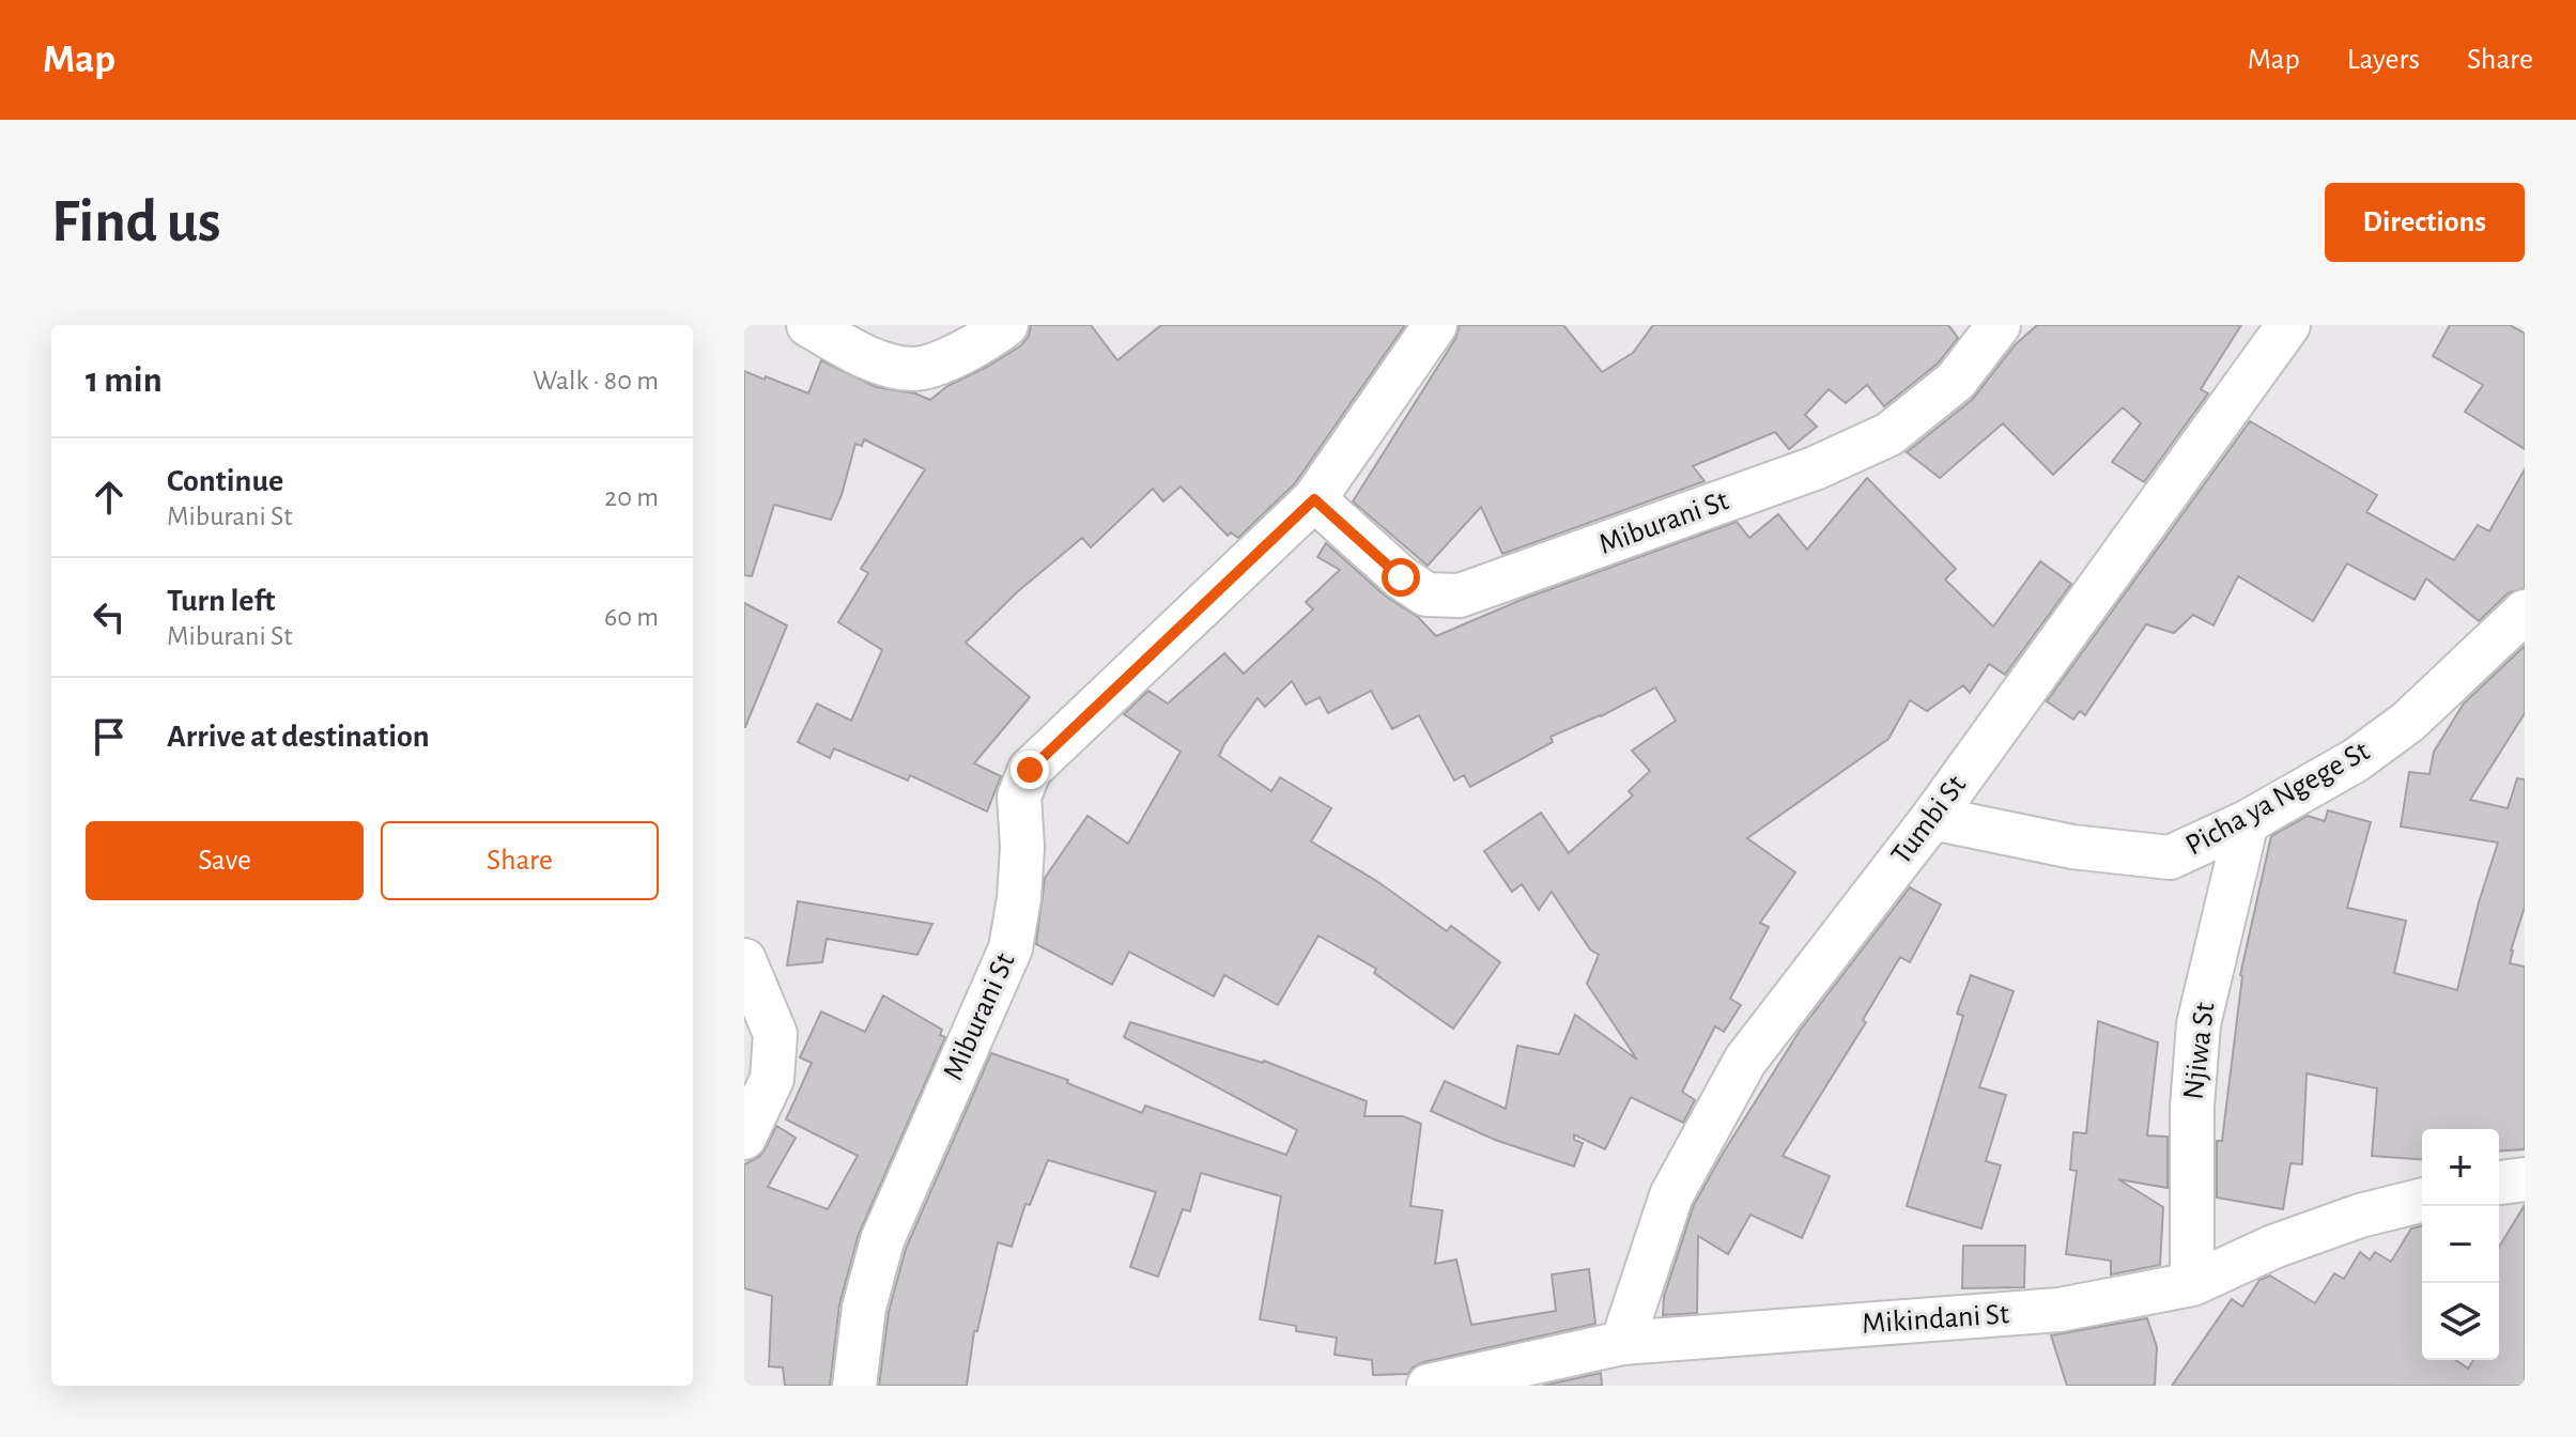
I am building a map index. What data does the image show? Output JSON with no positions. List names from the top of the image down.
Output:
{
  "streets": {
    "street": [
      "Miburani St",
      "Picha ya Ngege St",
      "Tumbi St",
      "Njiwa St",
      "Mikindani St"
    ]
  },
  "crossings": [
    ["Picha ya Ngege St", "Tumbi St"],
    ["Picha ya Ngege St", "Njiwa St"],
    ["Tumbi St", "Mikindani St"],
    ["Njiwa St", "Mikindani St"]
  ],
  "page": {
    "header": "Map",
    "nav": ["Map", "Layers", "Share"],
    "buttons": [
      "Directions",
      ["Save", "Share"]
    ],
    "title": "Find us",
    "heading": ["1 min", "Walk · 80 m"],
    "list": [
      ["Continue", "Miburani St", "20 m"],
      ["Turn left", "Miburani St", "60 m"],
      "Arrive at destination"
    ],
    "map_buttons": ["+", "−"]
  }
}
